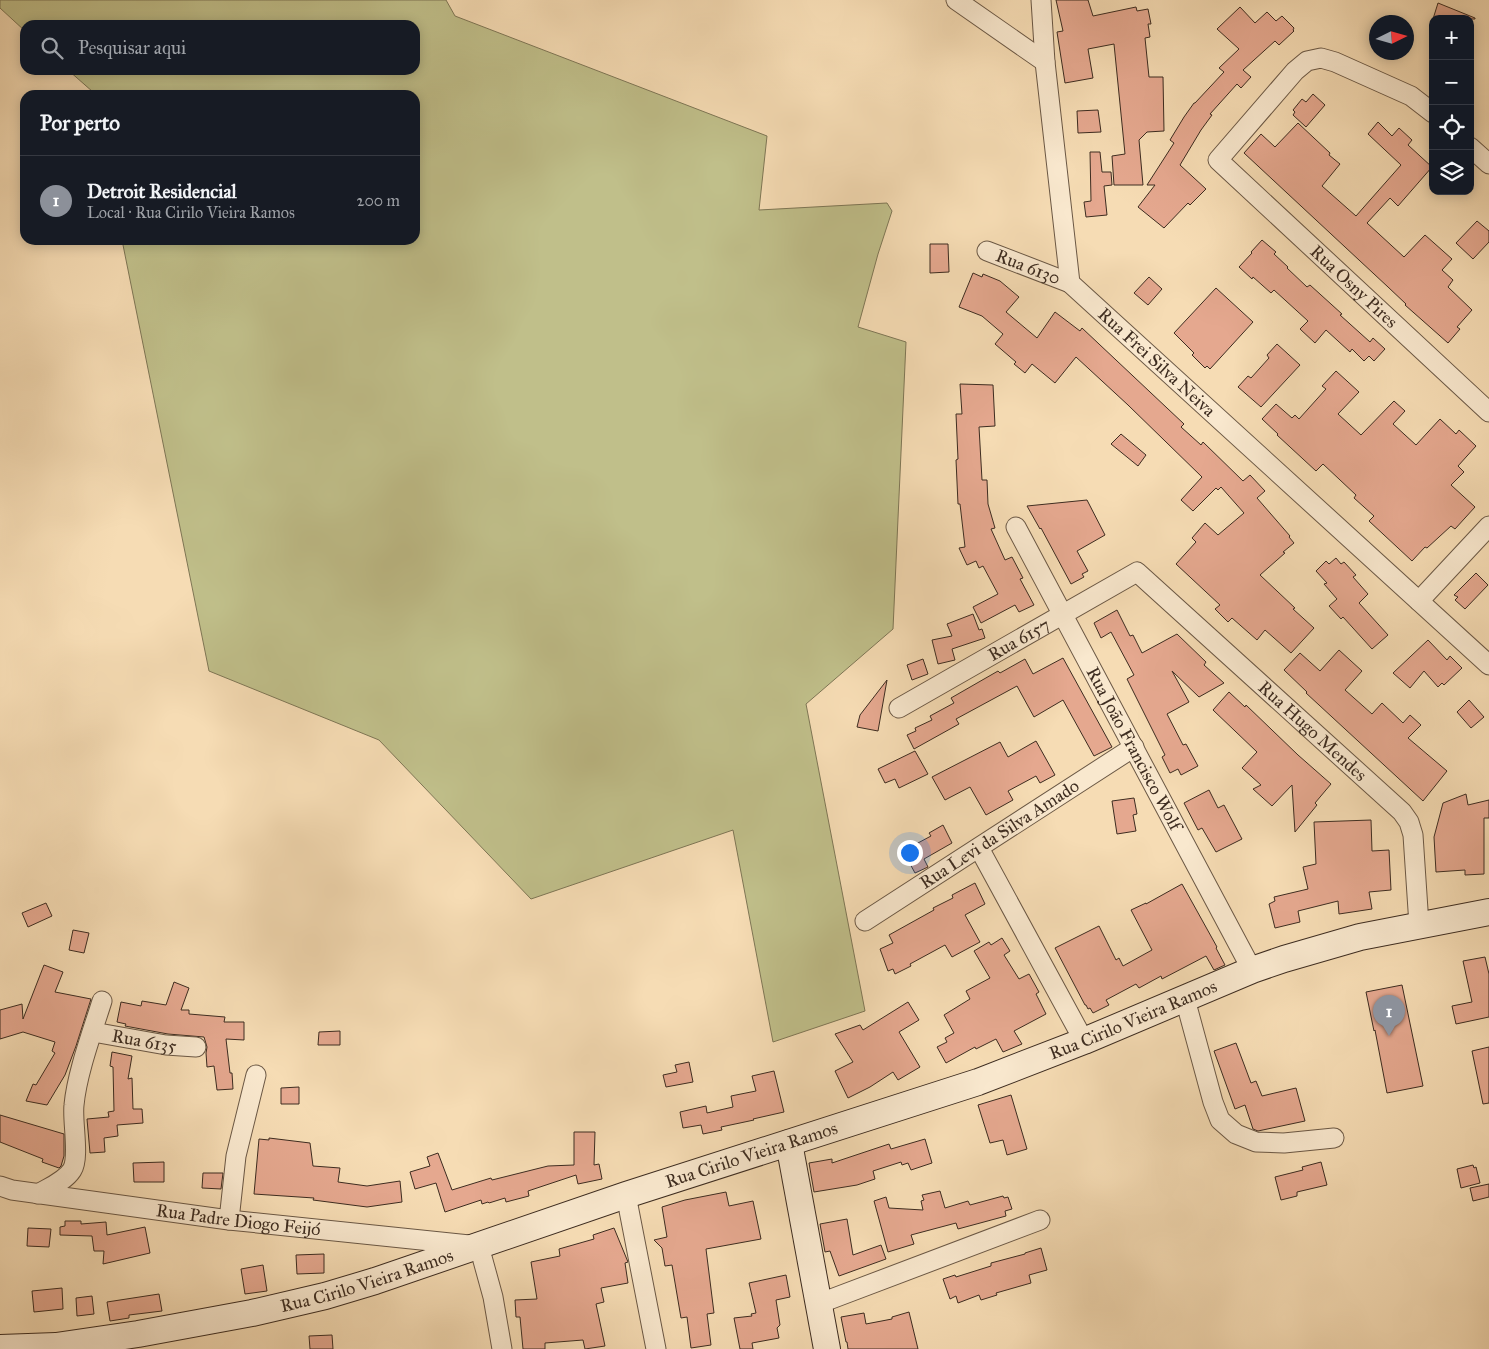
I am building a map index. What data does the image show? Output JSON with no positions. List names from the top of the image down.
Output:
{
  "streets": {
    "main road": ["Rua Cirilo Vieira Ramos"],
    "street": [
      "Rua 6130",
      "Rua Osny Pires",
      "Rua Frei Silva Neiva",
      "Rua 6157",
      "Rua Hugo Mendes",
      "Rua João Francisco Wolf",
      "Rua Levi da Silva Amado",
      "Rua 6135",
      "Rua Padre Diogo Feijó"
    ]
  },
  "crossings": [
    ["Rua 6130", "Rua Frei Silva Neiva"],
    ["Rua 6157", "Rua Hugo Mendes"],
    ["Rua 6157", "Rua João Francisco Wolf"],
    ["Rua Hugo Mendes", "Rua Cirilo Vieira Ramos"],
    ["Rua João Francisco Wolf", "Rua Levi da Silva Amado"],
    ["Rua João Francisco Wolf", "Rua Cirilo Vieira Ramos"],
    ["Rua Cirilo Vieira Ramos", "Rua Padre Diogo Feijó"]
  ],
  "north": "right",
  "page": {
    "map_buttons": ["+", "−"],
    "search": "Pesquisar aqui",
    "heading": "Por perto",
    "list": [
      {
        "mark": "1",
        "name": "Detroit Residencial",
        "note": "Local · Rua Cirilo Vieira Ramos",
        "value": "200 m"
      }
    ],
    "pins": "1"
  }
}
